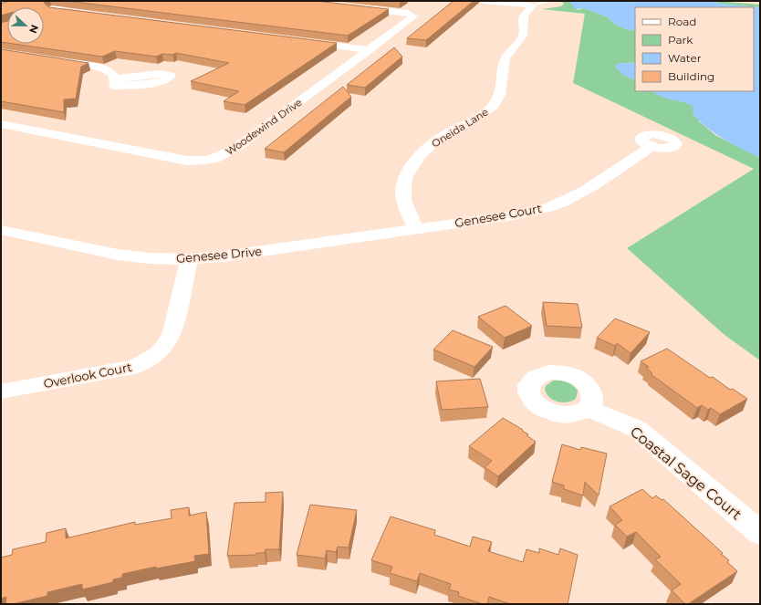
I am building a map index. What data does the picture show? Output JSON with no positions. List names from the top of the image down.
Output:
{
  "streets": {
    "street": [
      "Woodewind Drive",
      "Oneida Lane",
      "Genesee Court",
      "Genesee Drive",
      "Overlook Court",
      "Coastal Sage Court"
    ]
  },
  "crossings": [
    ["Oneida Lane", "Genesee Court"],
    ["Oneida Lane", "Genesee Drive"],
    ["Genesee Court", "Genesee Drive"],
    ["Genesee Drive", "Overlook Court"]
  ],
  "legend": [
    "Road",
    "Park",
    "Water",
    "Building"
  ],
  "north": "right"
}
